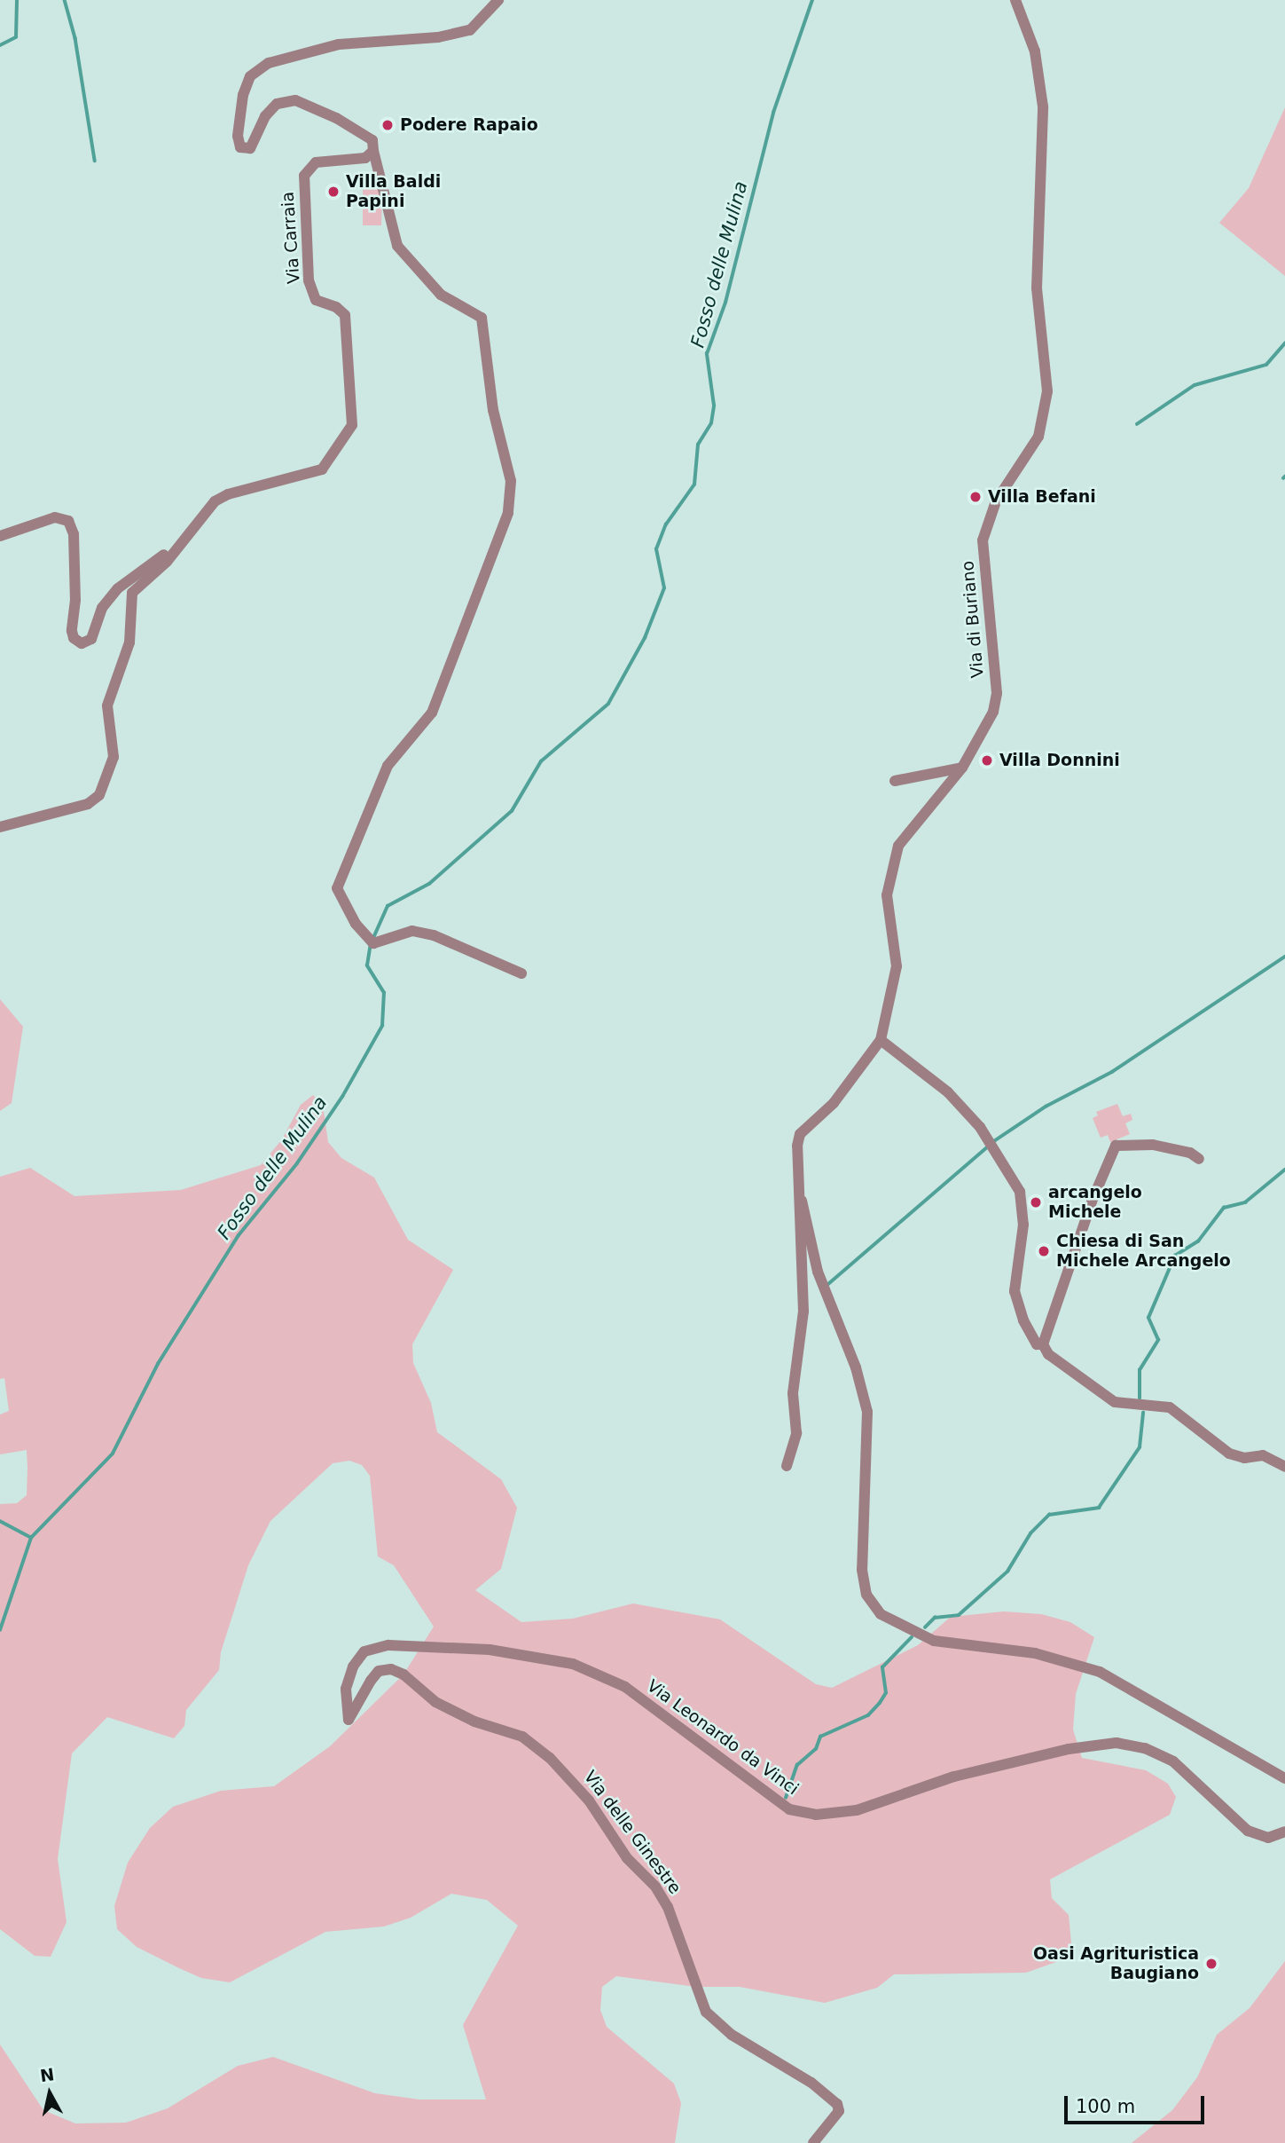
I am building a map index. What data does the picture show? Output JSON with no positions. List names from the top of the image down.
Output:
{
  "streets": {
    "street": [
      "Via Carraia",
      "Via di Buriano",
      "Via Leonardo da Vinci",
      "Via delle Ginestre"
    ]
  },
  "crossings": [
    ["Via Leonardo da Vinci", "Via delle Ginestre"]
  ],
  "water": ["Fosso delle Mulina"],
  "places": [
    "Podere Rapaio",
    "Villa Baldi Papini",
    "Villa Befani",
    "Villa Donnini",
    "arcangelo Michele",
    "Chiesa di San Michele Arcangelo",
    "Oasi Agrituristica Baugiano"
  ],
  "scale_bar": "100 m",
  "north": "top"
}
